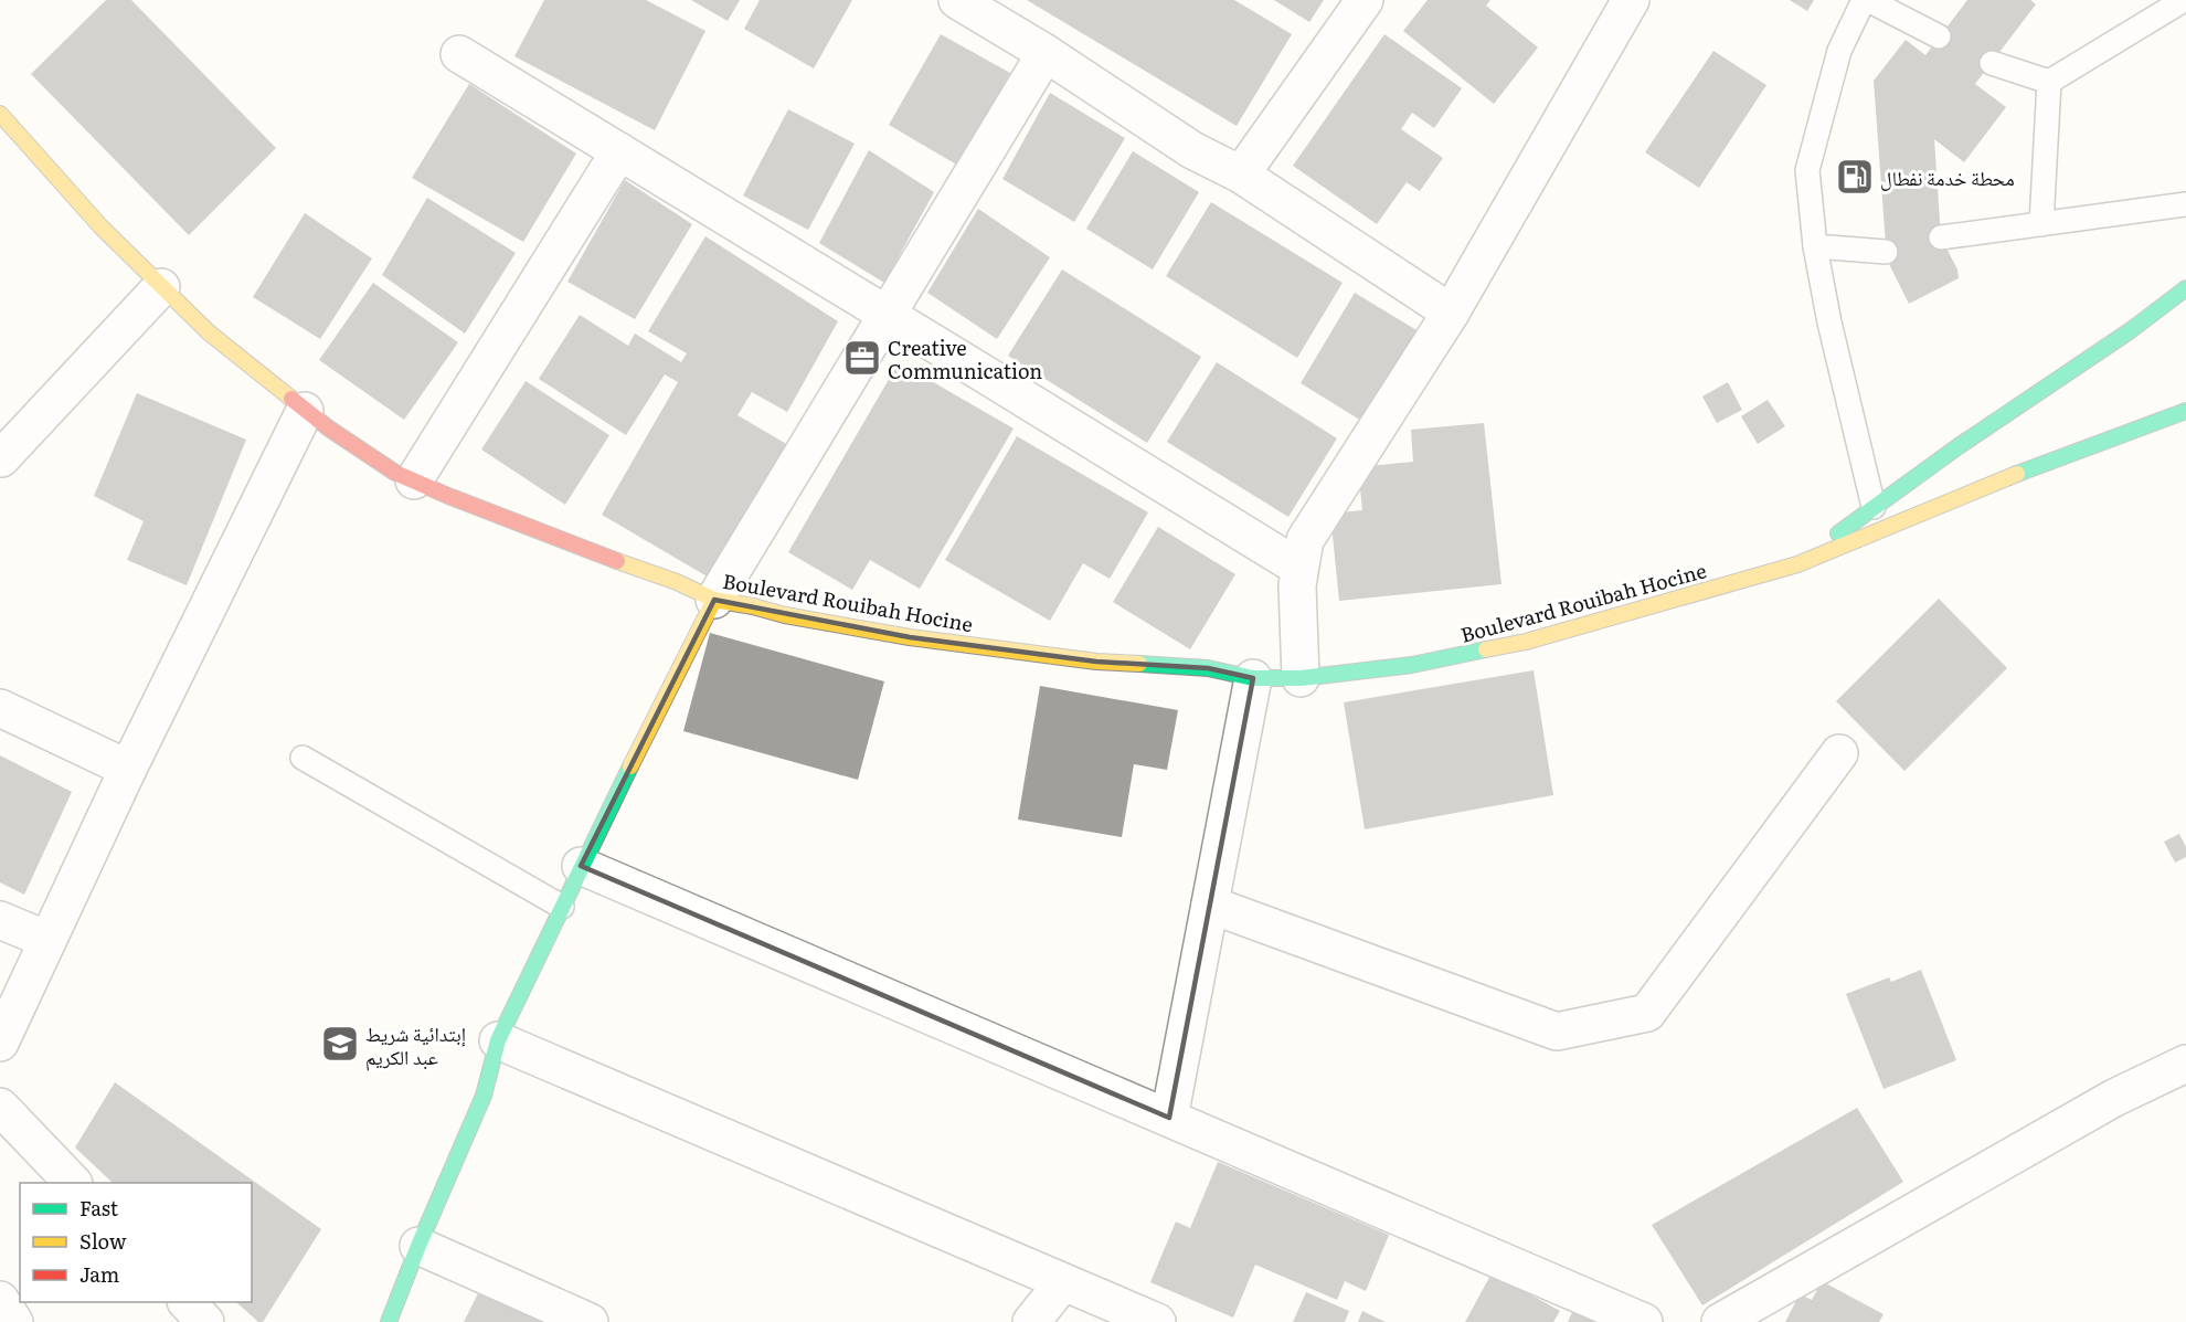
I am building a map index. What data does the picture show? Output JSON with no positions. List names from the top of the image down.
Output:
{
  "streets": {
    "main road": ["Boulevard Rouibah Hocine"]
  },
  "places": {
    "fuel station": ["محطة خدمة نفطال"],
    "office": ["Creative Communication"],
    "school or university": ["إبتدائية شريط عبد الكريم"]
  },
  "legend": ["Fast", "Slow", "Jam"]
}
